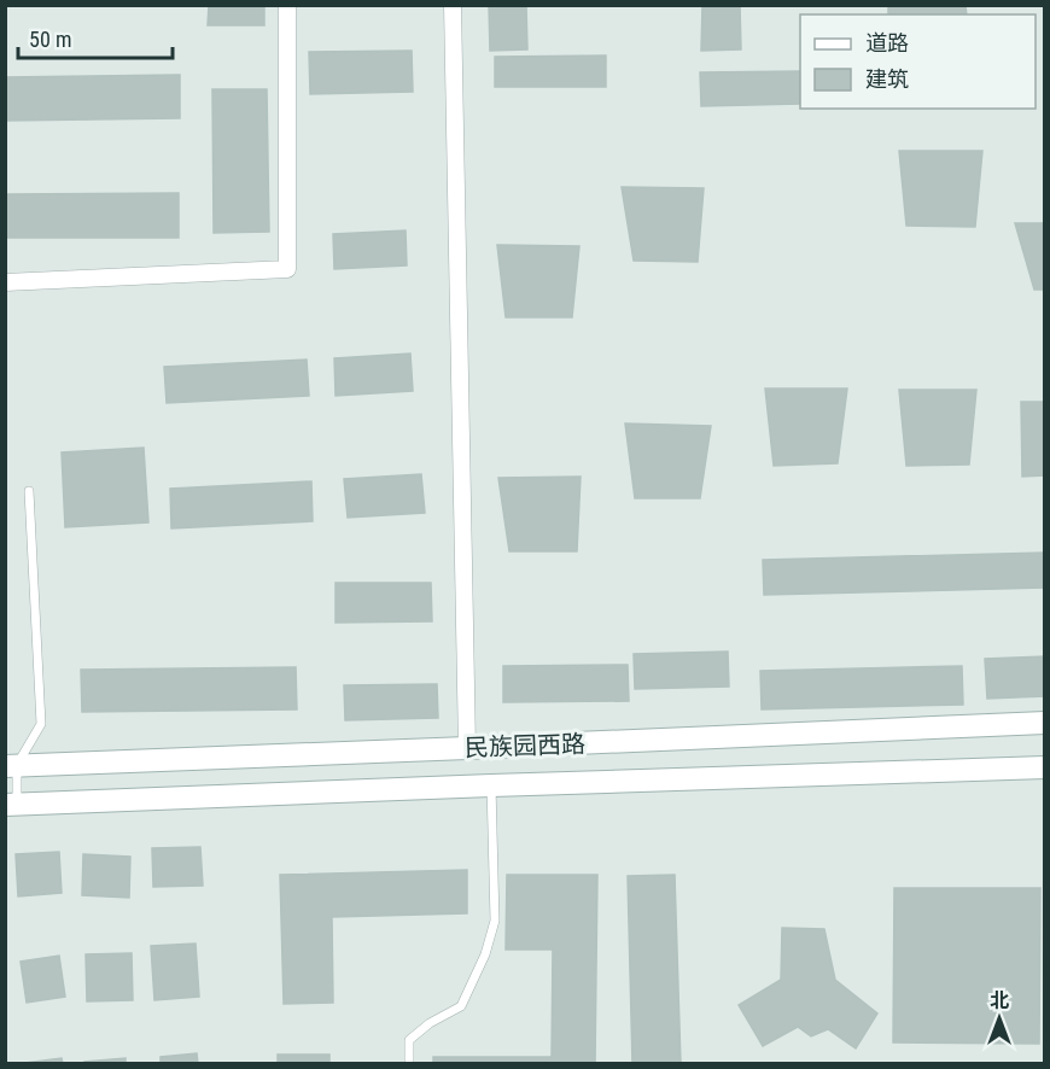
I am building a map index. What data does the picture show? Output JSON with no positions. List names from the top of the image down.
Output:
{
  "streets": {
    "main road": ["民族园西路"]
  },
  "legend": ["道路", "建筑"],
  "scale_bar": "50 m",
  "north": "top"
}
